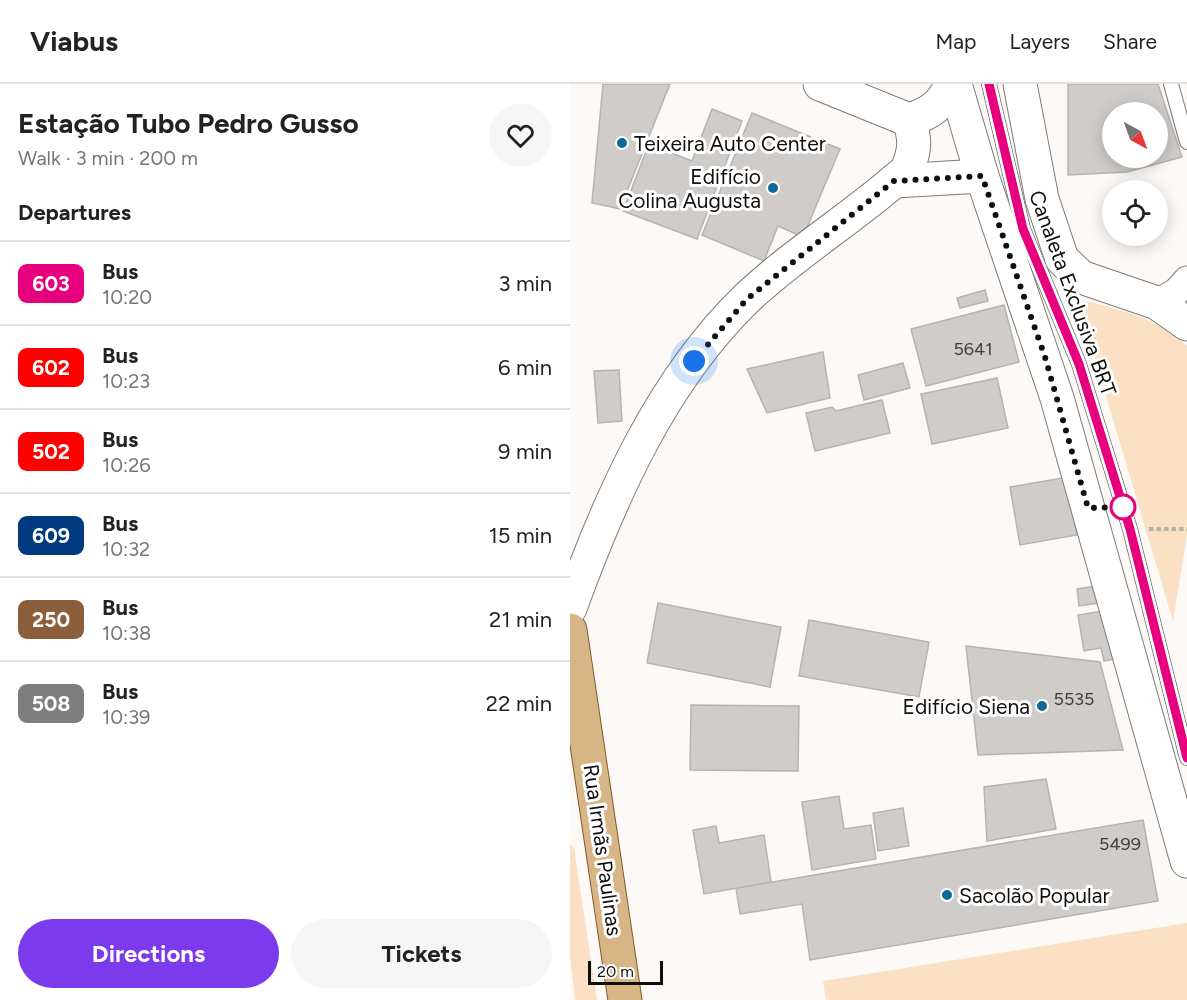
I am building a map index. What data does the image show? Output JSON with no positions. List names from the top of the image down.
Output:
{
  "streets": {
    "main road": ["Rua Irmãs Paulinas"],
    "lane": ["Canaleta Exclusiva BRT"]
  },
  "places": [
    "Teixeira Auto Center",
    "Edifício Colina Augusta",
    "Edifício Siena",
    "Sacolão Popular"
  ],
  "lines": ["bus line 603"],
  "house_numbers": ["5641", "5535", "5499"],
  "scale_bar": "20 m",
  "north": "bottom right",
  "page": {
    "header": "Viabus",
    "nav": ["Map", "Layers", "Share"],
    "heading": [
      ["Estação Tubo Pedro Gusso", "Walk · 3 min · 200 m"],
      "Departures"
    ],
    "list": [
      {
        "mark": "603",
        "name": "Bus",
        "note": "10:20",
        "value": "3 min"
      },
      {
        "mark": "602",
        "name": "Bus",
        "note": "10:23",
        "value": "6 min"
      },
      {
        "mark": "502",
        "name": "Bus",
        "note": "10:26",
        "value": "9 min"
      },
      {
        "mark": "609",
        "name": "Bus",
        "note": "10:32",
        "value": "15 min"
      },
      {
        "mark": "250",
        "name": "Bus",
        "note": "10:38",
        "value": "21 min"
      },
      {
        "mark": "508",
        "name": "Bus",
        "note": "10:39",
        "value": "22 min"
      }
    ],
    "buttons": ["Directions", "Tickets"],
    "scale": "20 m"
  }
}
